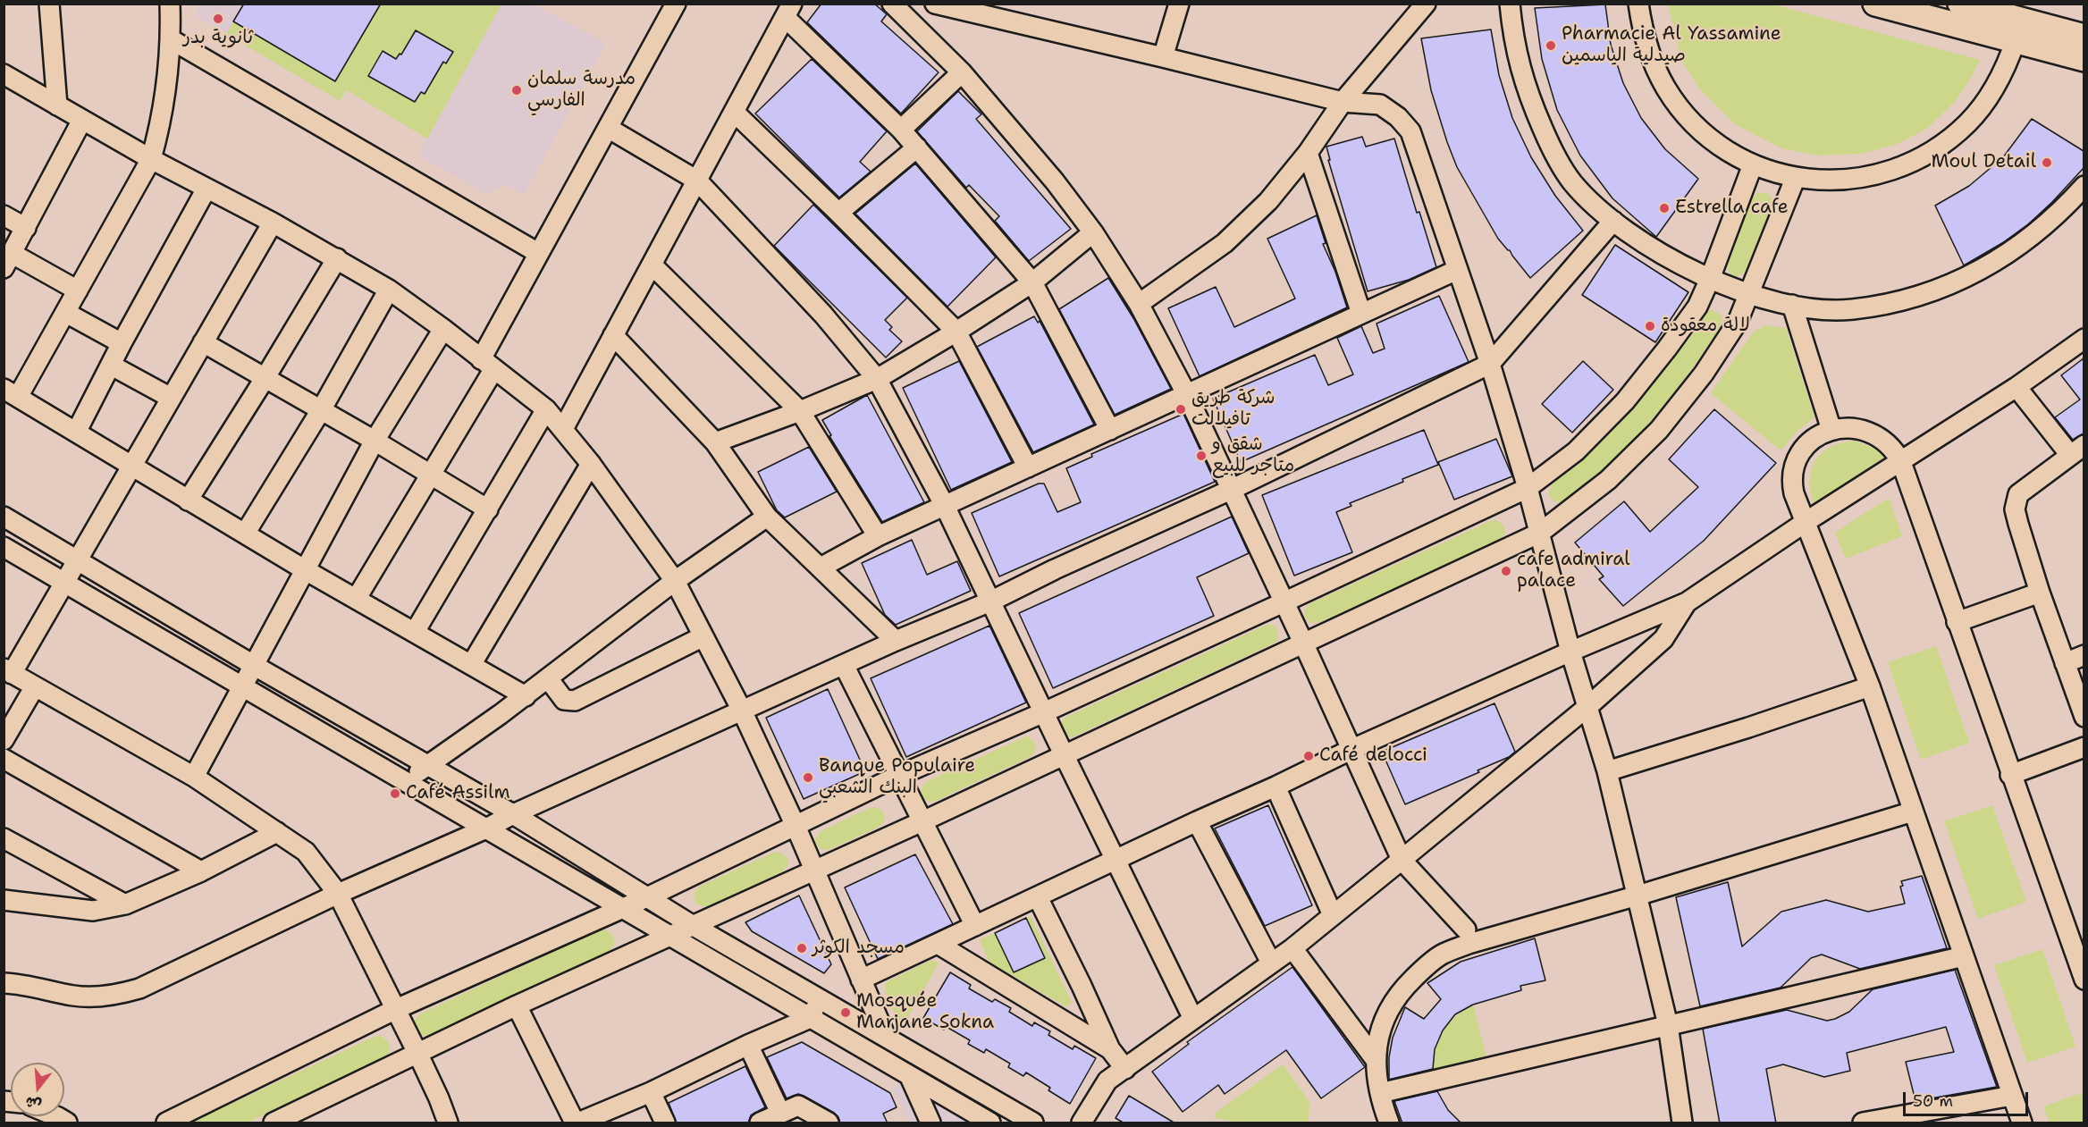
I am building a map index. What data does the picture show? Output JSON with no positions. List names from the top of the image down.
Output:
{
  "places": [
    "ثانوية بدر",
    "Pharmacie Al Yassamine صيدلية الياسمين",
    "مدرسة سلمان الفارسي",
    "Moul Detail",
    "Estrella cafe",
    "لالة معقودة",
    "شركة طريق تافيلالت",
    "شقق و متاجر للبيع",
    "cafe admiral palace",
    "Café delocci",
    "Banque Populaire البنك الشعبي",
    "Café Assilm",
    "مسجد الكوثر",
    "Mosquée Marjane Sokna"
  ],
  "scale_bar": "50 m",
  "north": "bottom"
}
